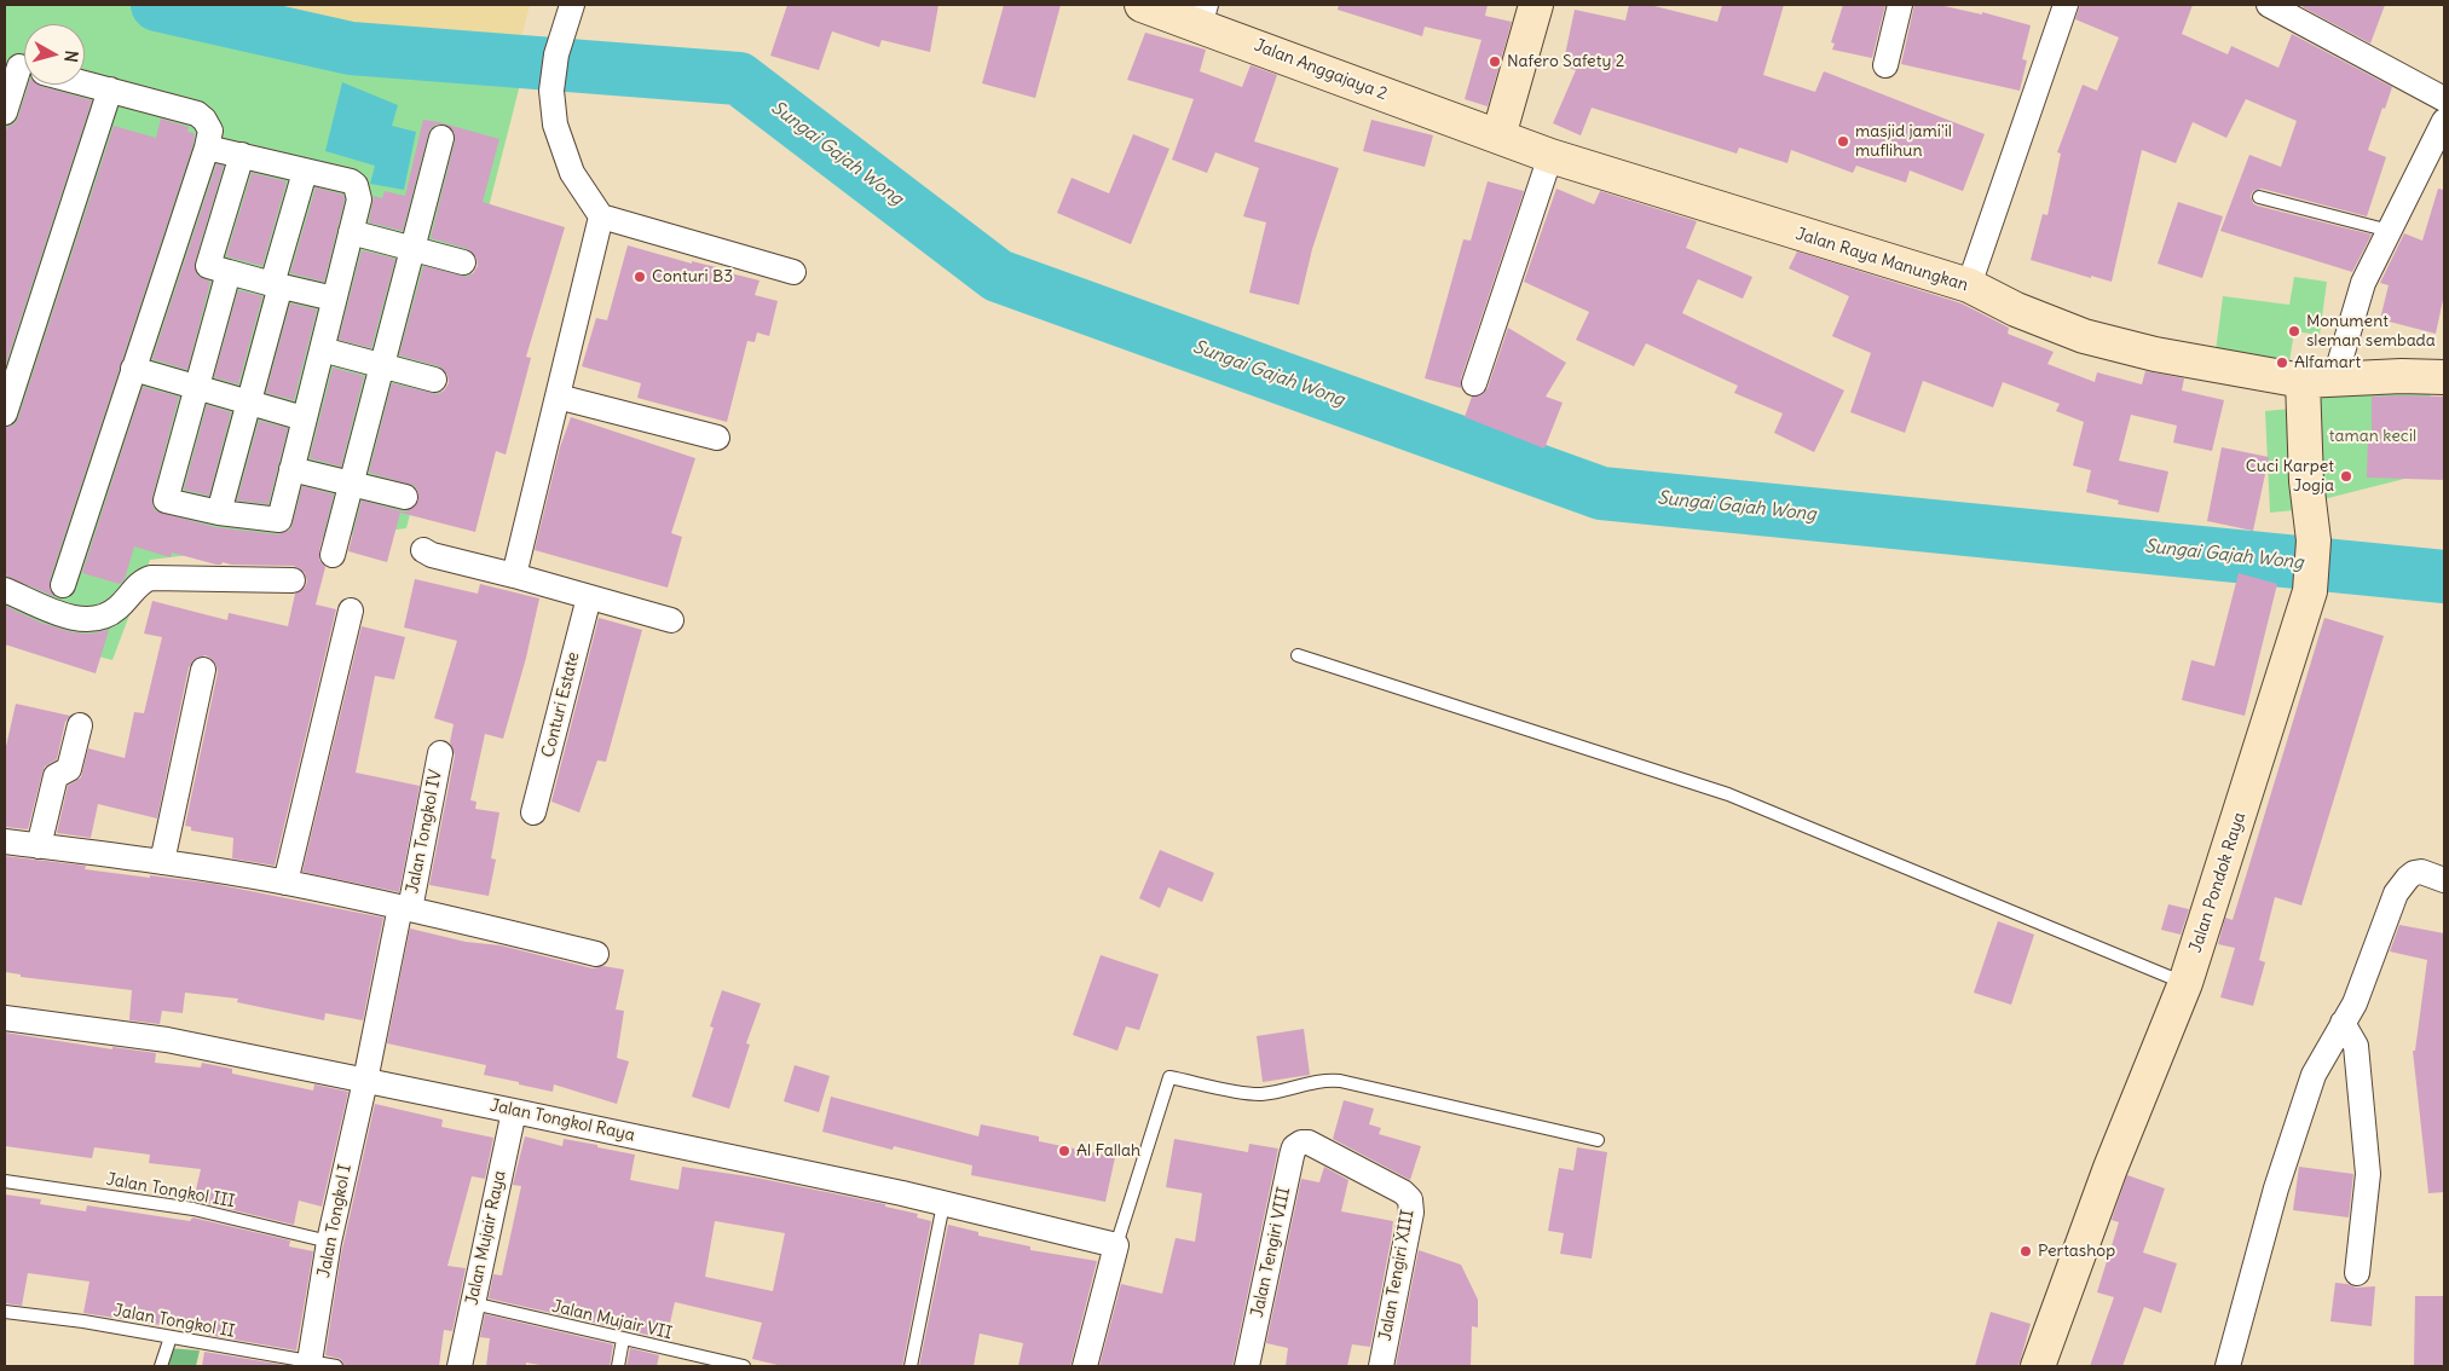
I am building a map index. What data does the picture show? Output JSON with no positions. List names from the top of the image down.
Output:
{
  "streets": {
    "street": [
      "Jalan Anggajaya 2",
      "Jalan Raya Manungkan",
      "Conturi Estate",
      "Jalan Tongkol IV",
      "Jalan Pondok Raya",
      "Jalan Tongkol Raya",
      "Jalan Tongkol I",
      "Jalan Mujair Raya",
      "Jalan Tengiri VIII",
      "Jalan Tengiri XIII"
    ],
    "lane": ["Jalan Tongkol III", "Jalan Mujair VII", "Jalan Tongkol II"]
  },
  "crossings": [
    ["Jalan Anggajaya 2", "Jalan Raya Manungkan"],
    ["Jalan Raya Manungkan", "Jalan Pondok Raya"],
    ["Jalan Tongkol IV", "Jalan Tongkol Raya"],
    ["Jalan Tongkol IV", "Jalan Tongkol I"],
    ["Jalan Tongkol Raya", "Jalan Tongkol I"],
    ["Jalan Tongkol Raya", "Jalan Mujair Raya"],
    ["Jalan Tongkol III", "Jalan Tongkol I"],
    ["Jalan Tongkol I", "Jalan Tongkol II"],
    ["Jalan Mujair Raya", "Jalan Mujair VII"],
    ["Jalan Tengiri VIII", "Jalan Tengiri XIII"]
  ],
  "water": ["Sungai Gajah Wong"],
  "parks": ["taman kecil"],
  "places": [
    "Nafero Safety 2",
    "masjid jami'il muflihun",
    "Conturi B3",
    "Monument sleman sembada",
    "Alfamart",
    "Cuci Karpet Jogja",
    "Al Fallah",
    "Pertashop"
  ],
  "north": "right"
}
